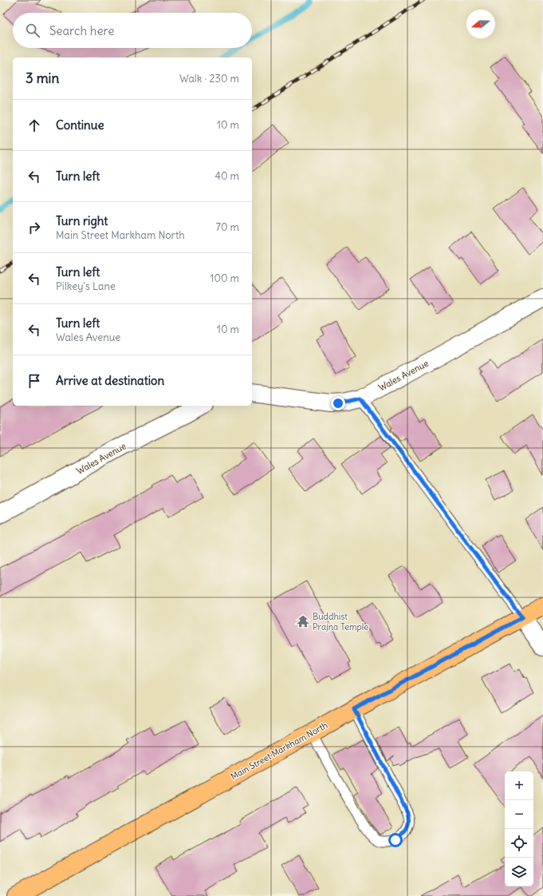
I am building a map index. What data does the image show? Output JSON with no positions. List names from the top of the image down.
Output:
{
  "streets": {
    "main road": ["Main Street Markham North"],
    "street": ["Wales Avenue"]
  },
  "places": {
    "temple": ["Buddhist Prajna Temple"]
  },
  "north": "left",
  "page": {
    "search": "Search here",
    "heading": ["3 min", "Walk · 230 m"],
    "list": [
      ["Continue", "10 m"],
      ["Turn left", "40 m"],
      ["Turn right", "Main Street Markham North", "70 m"],
      ["Turn left", "Pilkey's Lane", "100 m"],
      ["Turn left", "Wales Avenue", "10 m"],
      "Arrive at destination"
    ],
    "map_buttons": ["+", "−"]
  }
}
